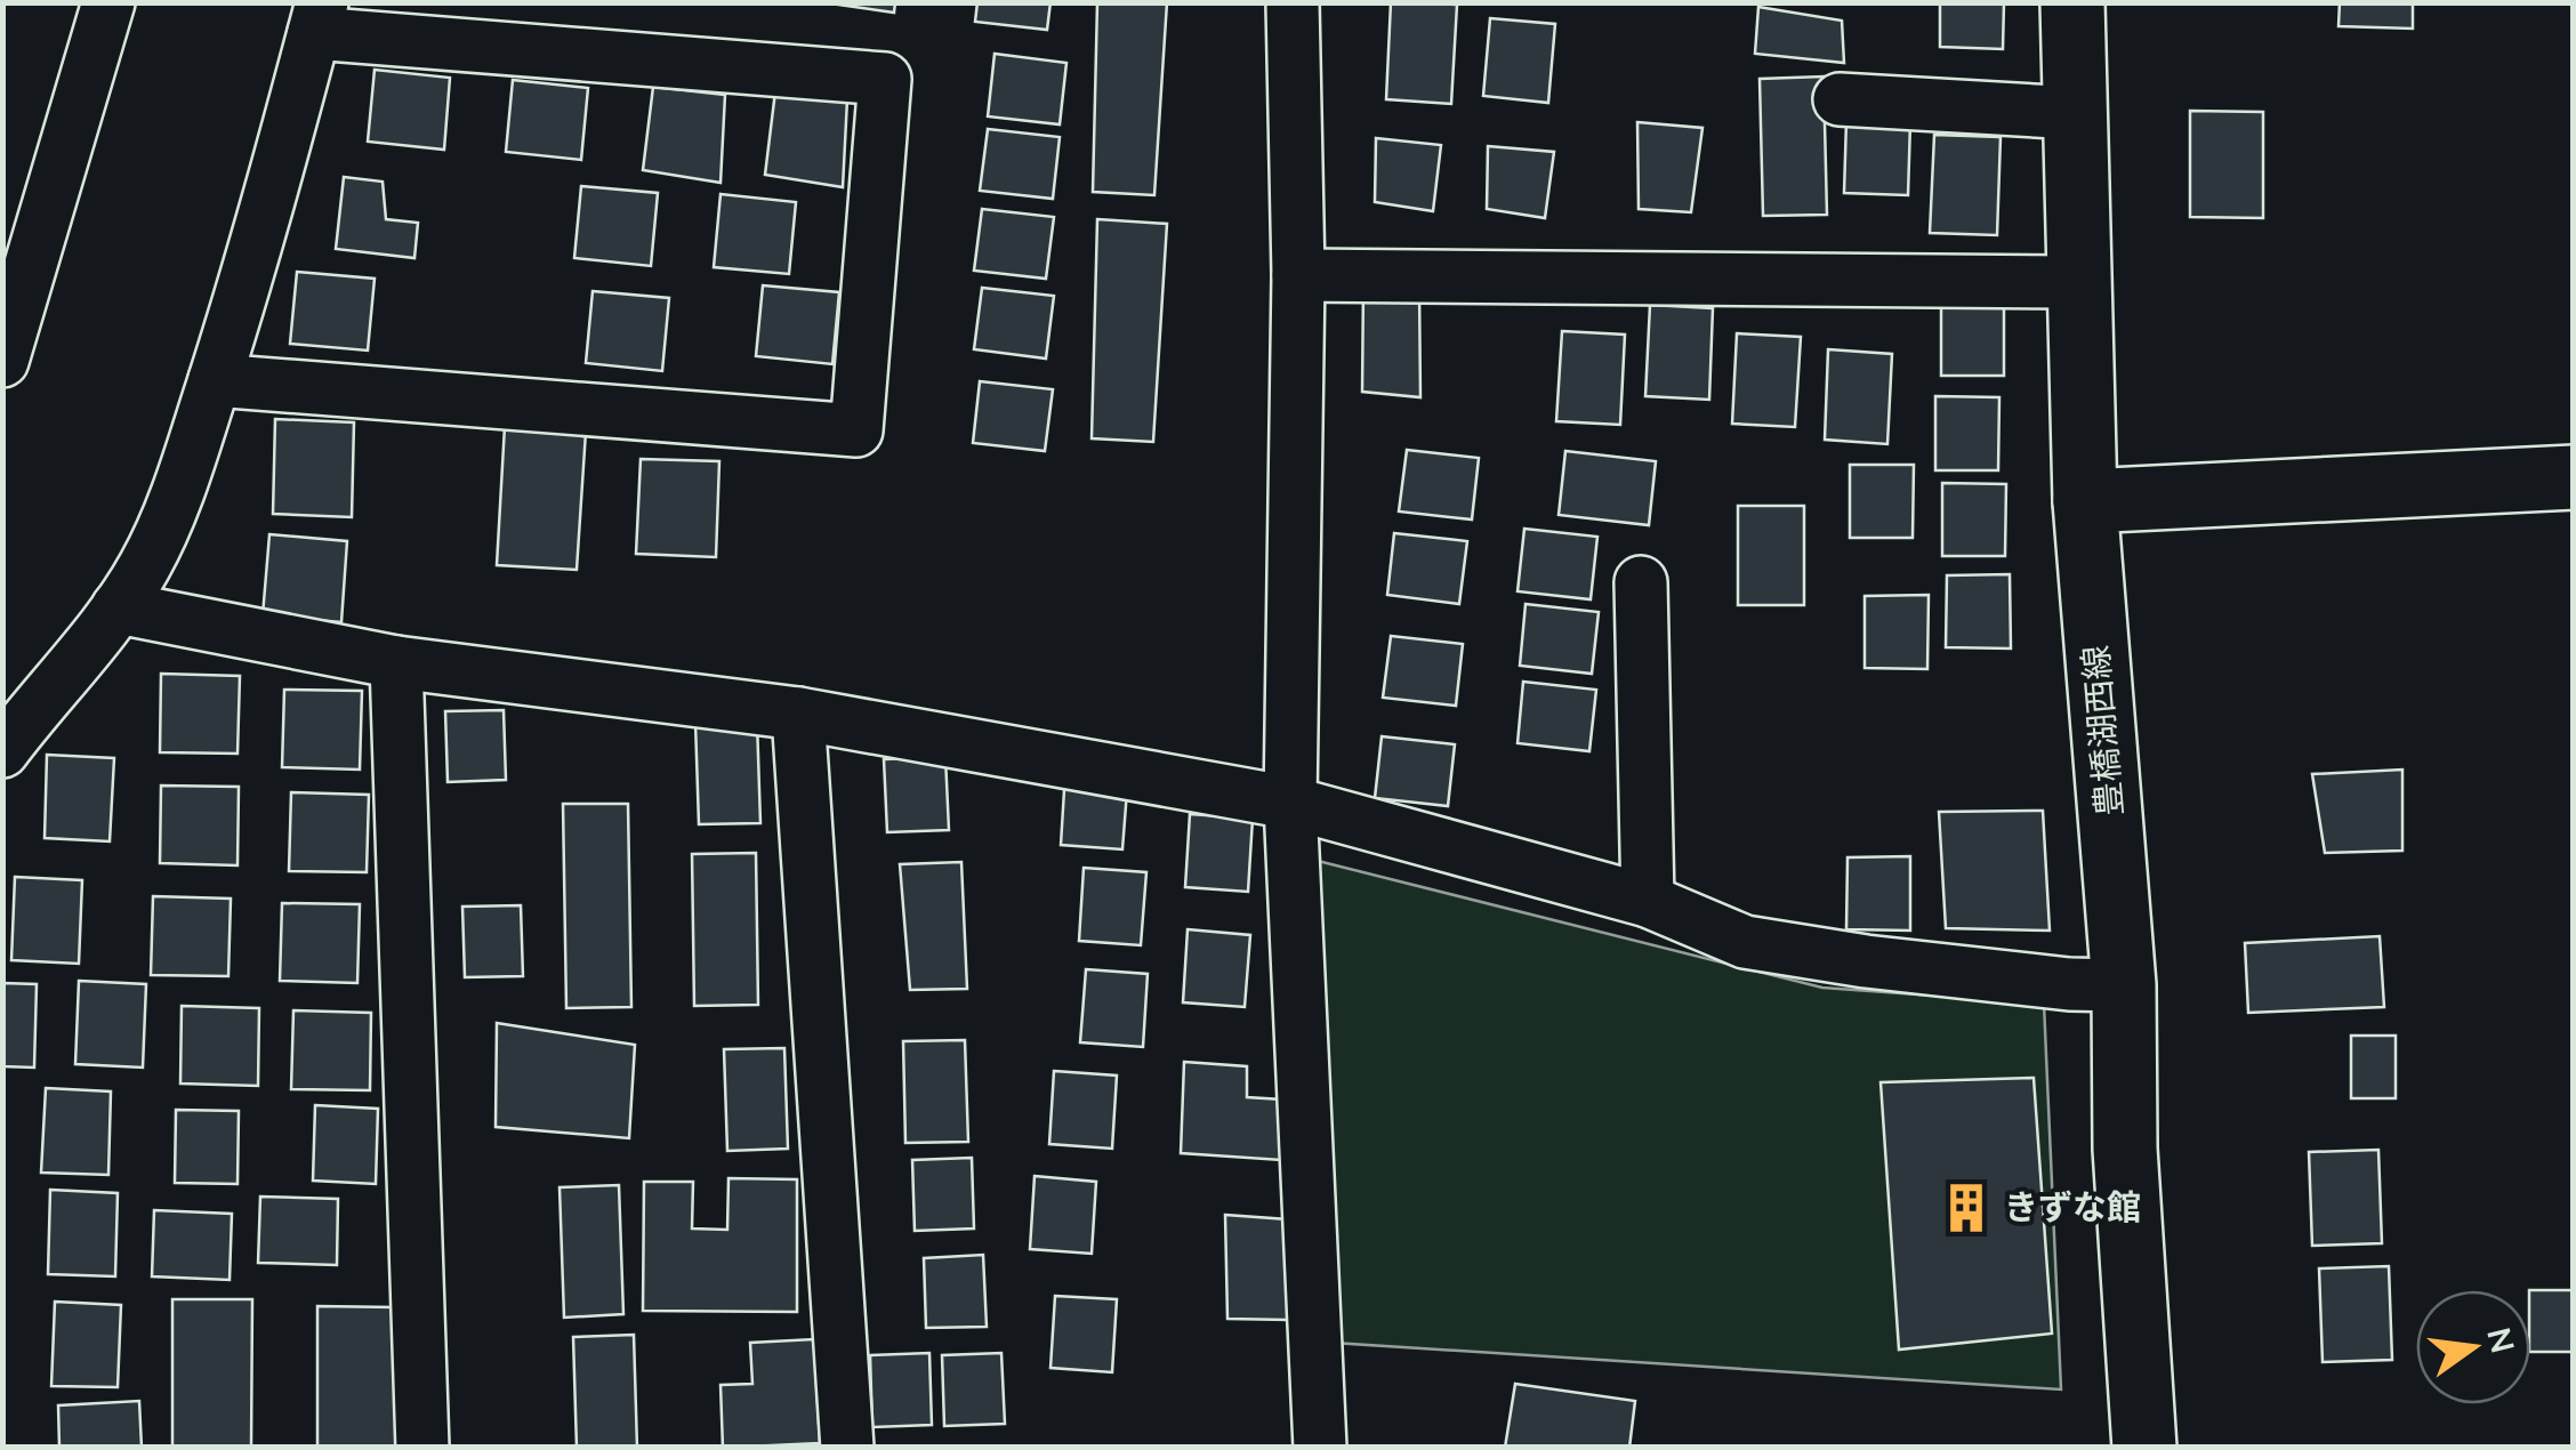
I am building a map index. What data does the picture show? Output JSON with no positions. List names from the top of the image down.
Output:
{
  "streets": {
    "main road": ["豊橋湖西線"]
  },
  "places": {
    "building": ["きずな館"]
  },
  "north": "right"
}
